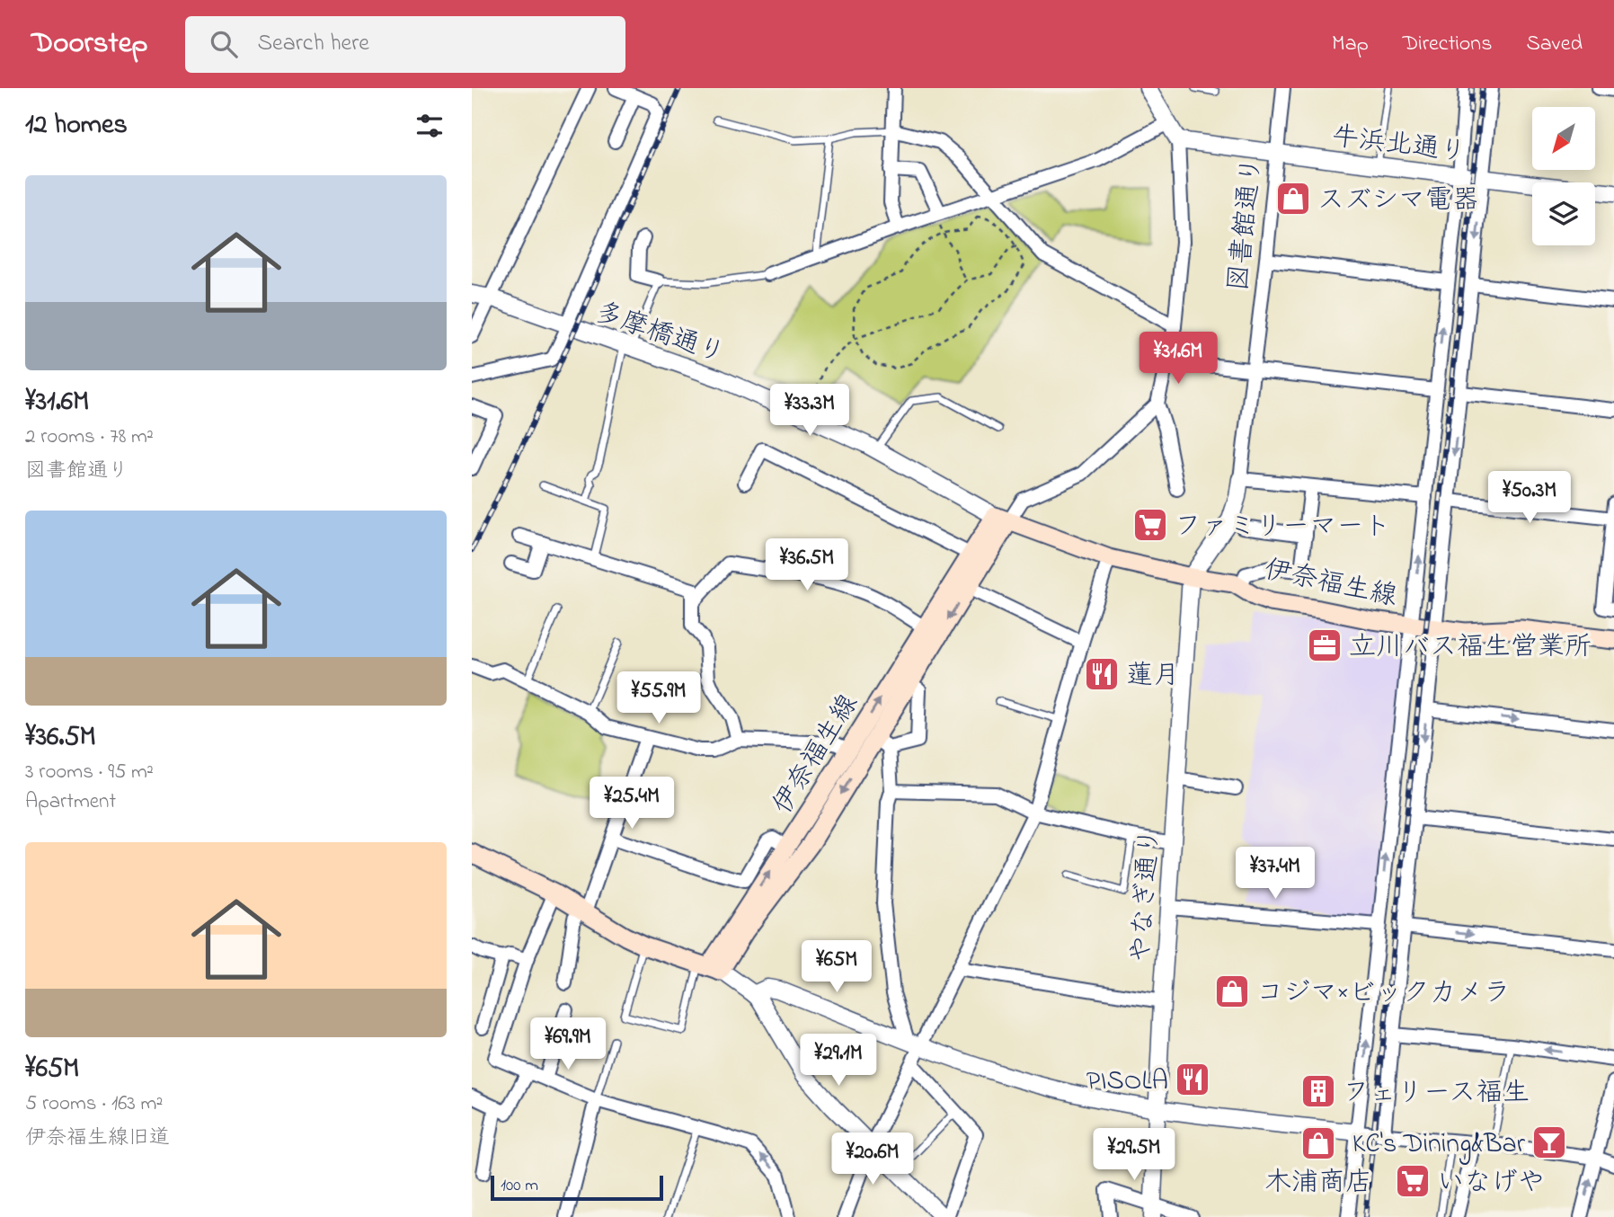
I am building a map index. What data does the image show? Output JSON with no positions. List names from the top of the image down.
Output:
{
  "streets": {
    "main road": ["伊奈福生線"],
    "street": [
      "牛浜北通り",
      "図書館通り",
      "多摩橋通り",
      "やなぎ通り"
    ]
  },
  "crossings": [
    ["牛浜北通り", "図書館通り"],
    ["図書館通り", "伊奈福生線"],
    ["図書館通り", "やなぎ通り"],
    ["多摩橋通り", "伊奈福生線"],
    ["伊奈福生線", "やなぎ通り"]
  ],
  "places": {
    "shop": ["スズシマ電器", "コジマ×ビックカメラ", "木浦商店"],
    "supermarket": ["ファミリーマート", "いなげや"],
    "office": ["立川バス福生営業所"],
    "restaurant": ["蓮月", "PISOLA"],
    "building": ["フェリース福生"],
    "bar": ["KC's Dining&Bar"]
  },
  "scale_bar": "100 m",
  "north": "bottom left",
  "page": {
    "header": "Doorstep",
    "search": "Search here",
    "nav": ["Map", "Directions", "Saved"],
    "heading": "12 homes",
    "list": [
      {
        "name": "¥31.6M",
        "note": "2 rooms · 78 m² · 図書館通り"
      },
      {
        "name": "¥36.5M",
        "note": "3 rooms · 95 m² · Apartment"
      },
      {
        "name": "¥65M",
        "note": "5 rooms · 163 m² · 伊奈福生線旧道"
      }
    ],
    "price": [
      "¥31.6M",
      "¥33.3M",
      "¥50.3M",
      "¥36.5M",
      "¥55.9M",
      "¥25.4M",
      "¥37.4M",
      "¥65M",
      "¥69.9M",
      "¥29.1M",
      "¥29.5M",
      "¥20.6M"
    ],
    "scale": "100 m"
  }
}
